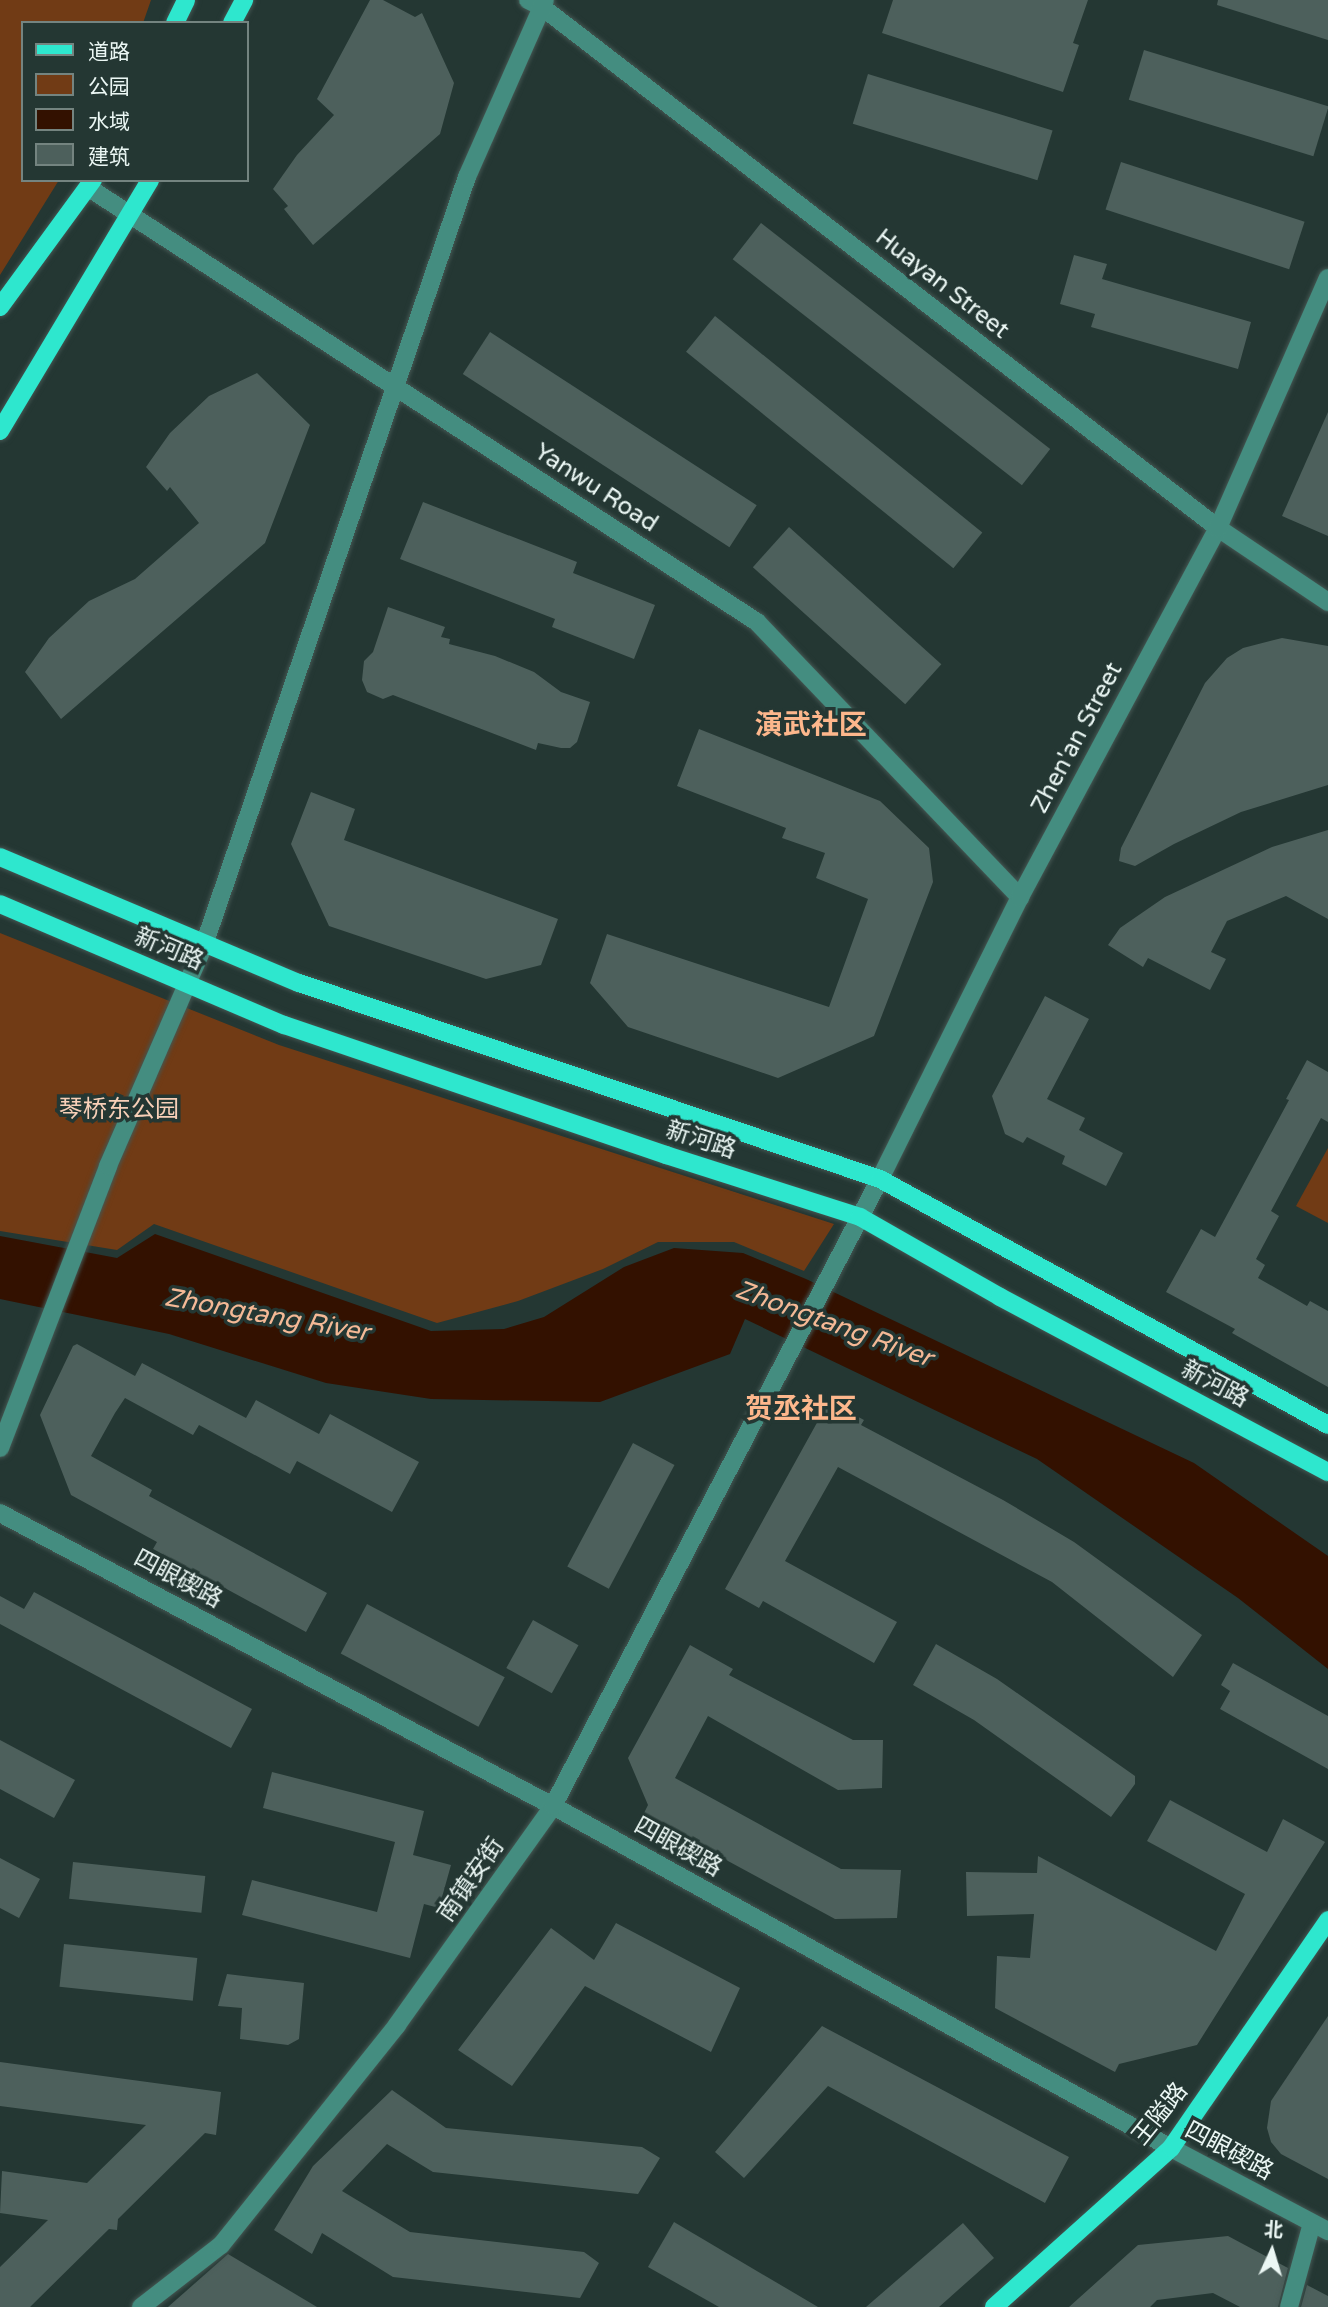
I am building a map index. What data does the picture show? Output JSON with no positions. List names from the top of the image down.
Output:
{
  "streets": {
    "main road": ["新河路", "王隘路"],
    "street": [
      "Huayan Street",
      "Yanwu Road",
      "Zhen'an Street",
      "四眼碶路",
      "南镇安街"
    ]
  },
  "crossings": [
    ["Huayan Street", "Zhen'an Street"],
    ["Yanwu Road", "Zhen'an Street"],
    ["Zhen'an Street", "新河路"],
    ["Zhen'an Street", "南镇安街"],
    ["四眼碶路", "南镇安街"],
    ["四眼碶路", "王隘路"]
  ],
  "districts": ["演武社区", "贺丞社区"],
  "water": ["Zhongtang River"],
  "parks": ["琴桥东公园"],
  "legend": [
    "道路",
    "公园",
    "水域",
    "建筑"
  ],
  "north": "top"
}
